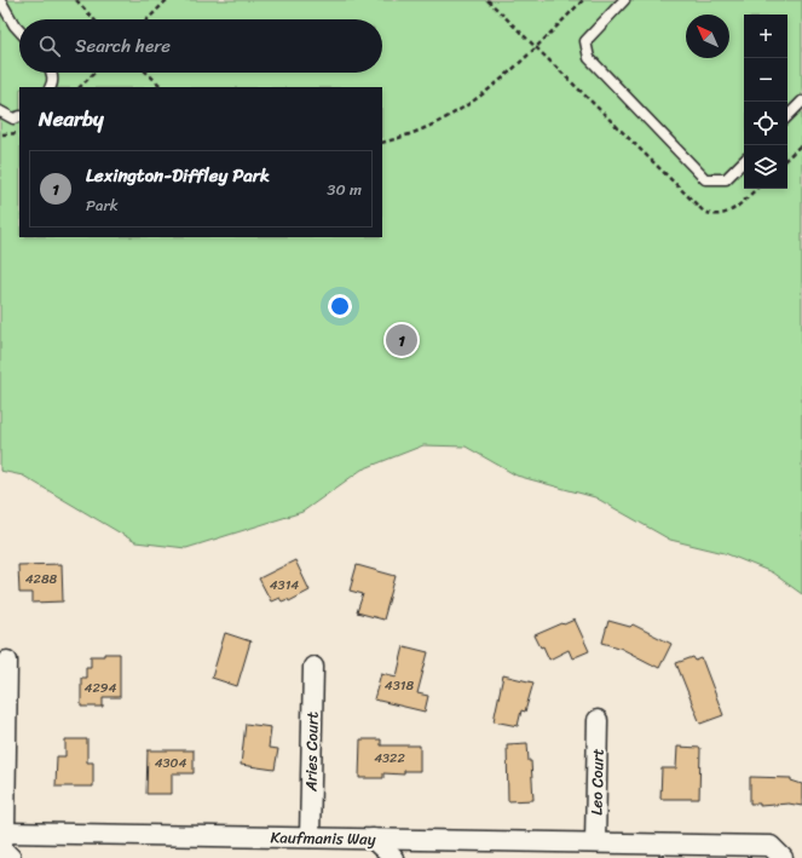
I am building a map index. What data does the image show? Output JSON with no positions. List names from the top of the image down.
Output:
{
  "streets": {
    "street": ["Aries Court", "Leo Court", "Kaufmanis Way"]
  },
  "crossings": [
    ["Aries Court", "Kaufmanis Way"],
    ["Leo Court", "Kaufmanis Way"]
  ],
  "house_numbers": [
    "4288",
    "4314",
    "4318",
    "4294",
    "4322",
    "4304"
  ],
  "north": "top left",
  "page": {
    "map_buttons": ["+", "−"],
    "search": "Search here",
    "heading": "Nearby",
    "list": [
      {
        "mark": "1",
        "name": "Lexington-Diffley Park",
        "note": "Park",
        "value": "30 m"
      }
    ],
    "pins": "1"
  }
}
